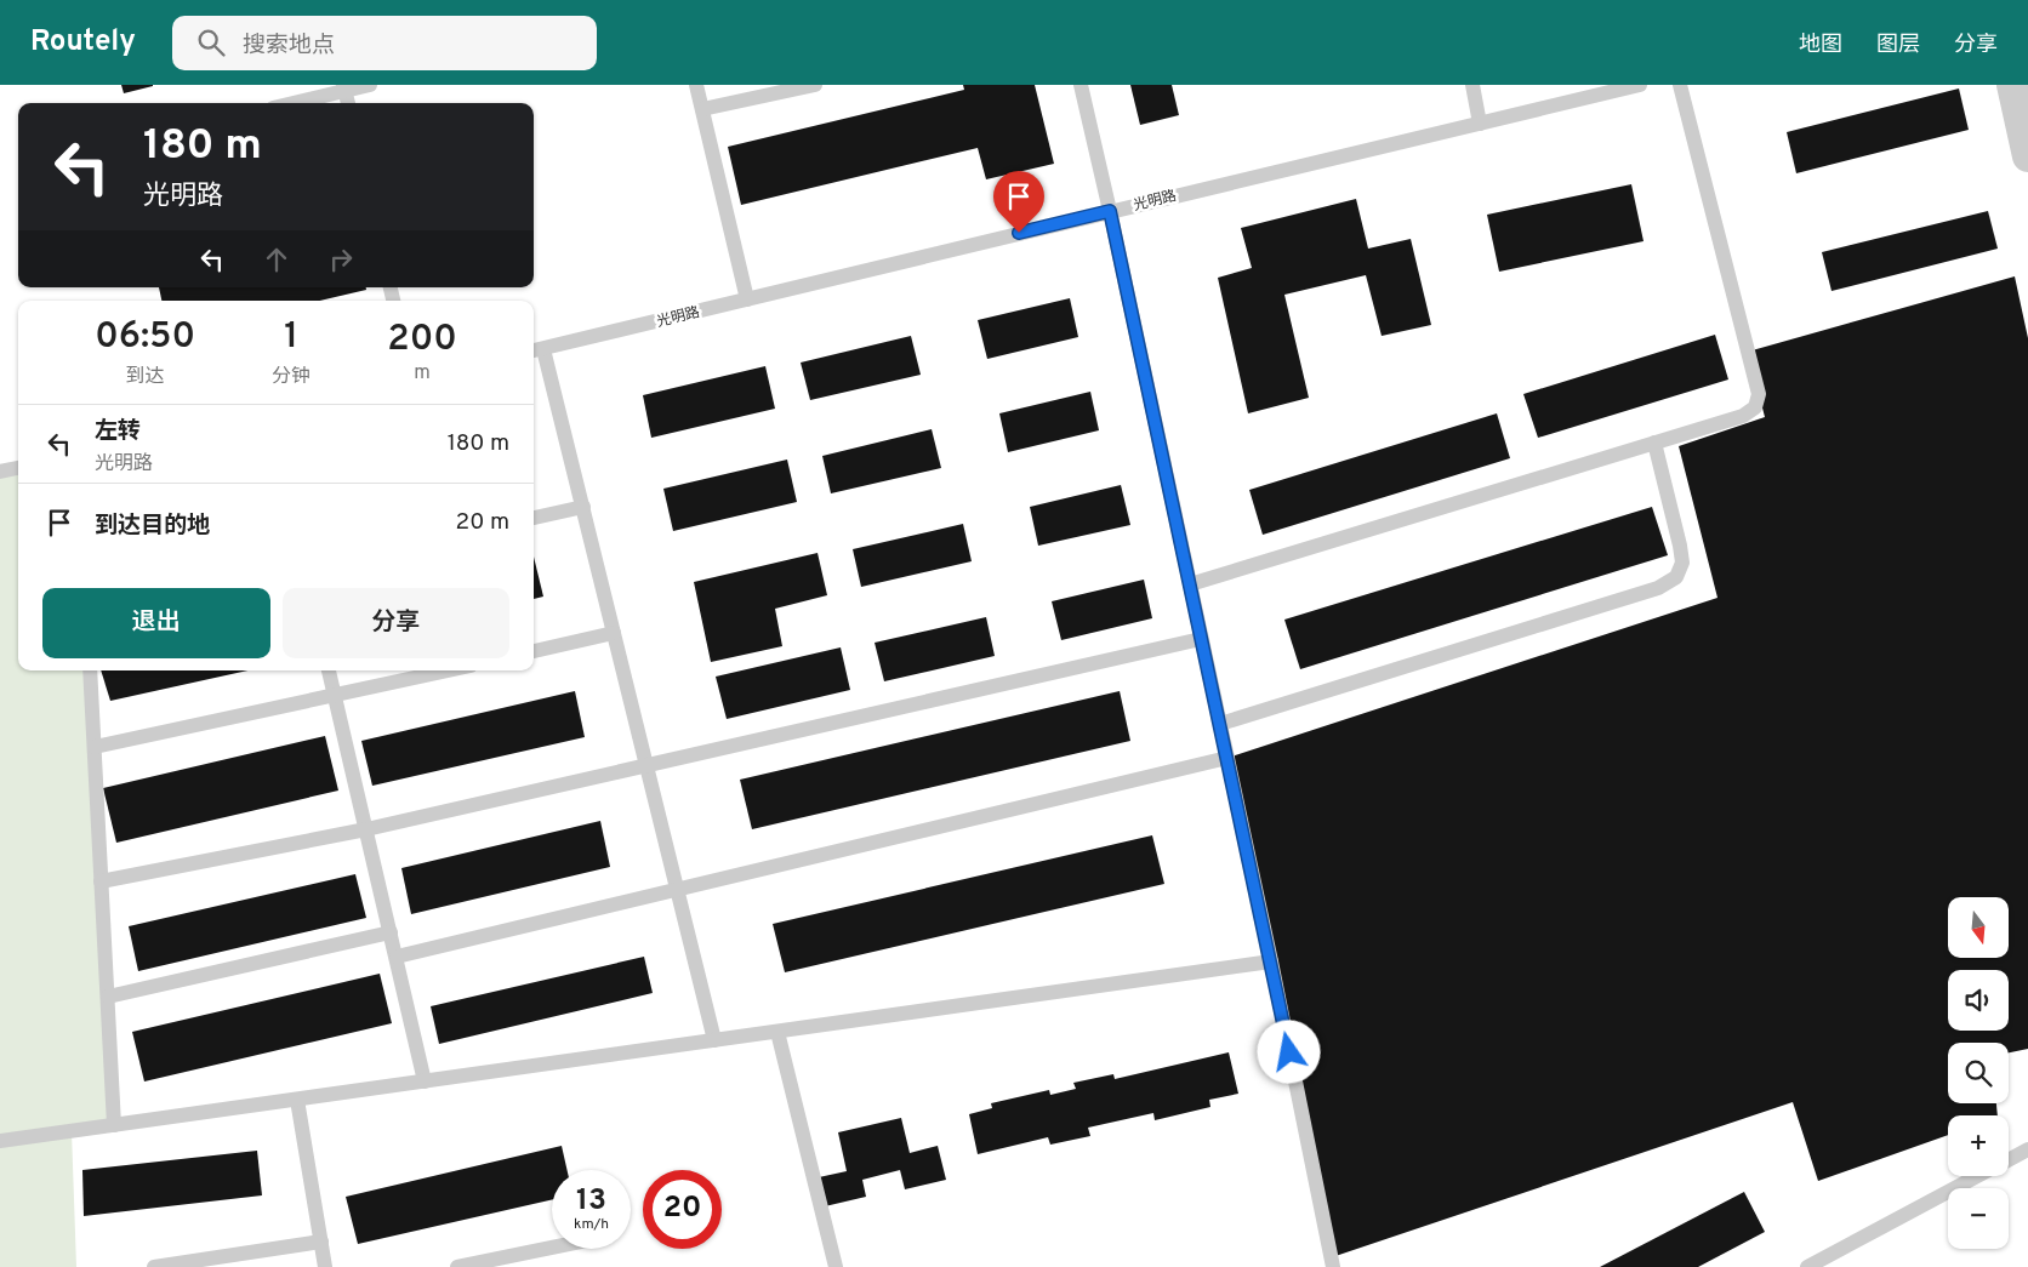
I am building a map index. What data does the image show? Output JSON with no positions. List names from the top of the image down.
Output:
{
  "streets": {
    "lane": ["光明路"]
  },
  "north": "bottom",
  "page": {
    "header": "Routely",
    "search": "搜索地点",
    "nav": ["地图", "图层", "分享"],
    "turn": ["180 m", "光明路"],
    "eta": [
      "06:50",
      "到达",
      "1",
      "分钟",
      "200",
      "m"
    ],
    "list": [
      {
        "name": "左转",
        "note": "光明路",
        "value": "180 m"
      },
      {
        "name": "到达目的地",
        "value": "20 m"
      }
    ],
    "buttons": ["退出", "分享"],
    "map_buttons": ["+", "−"],
    "speed": "13 km/h",
    "limit": "20"
  }
}
